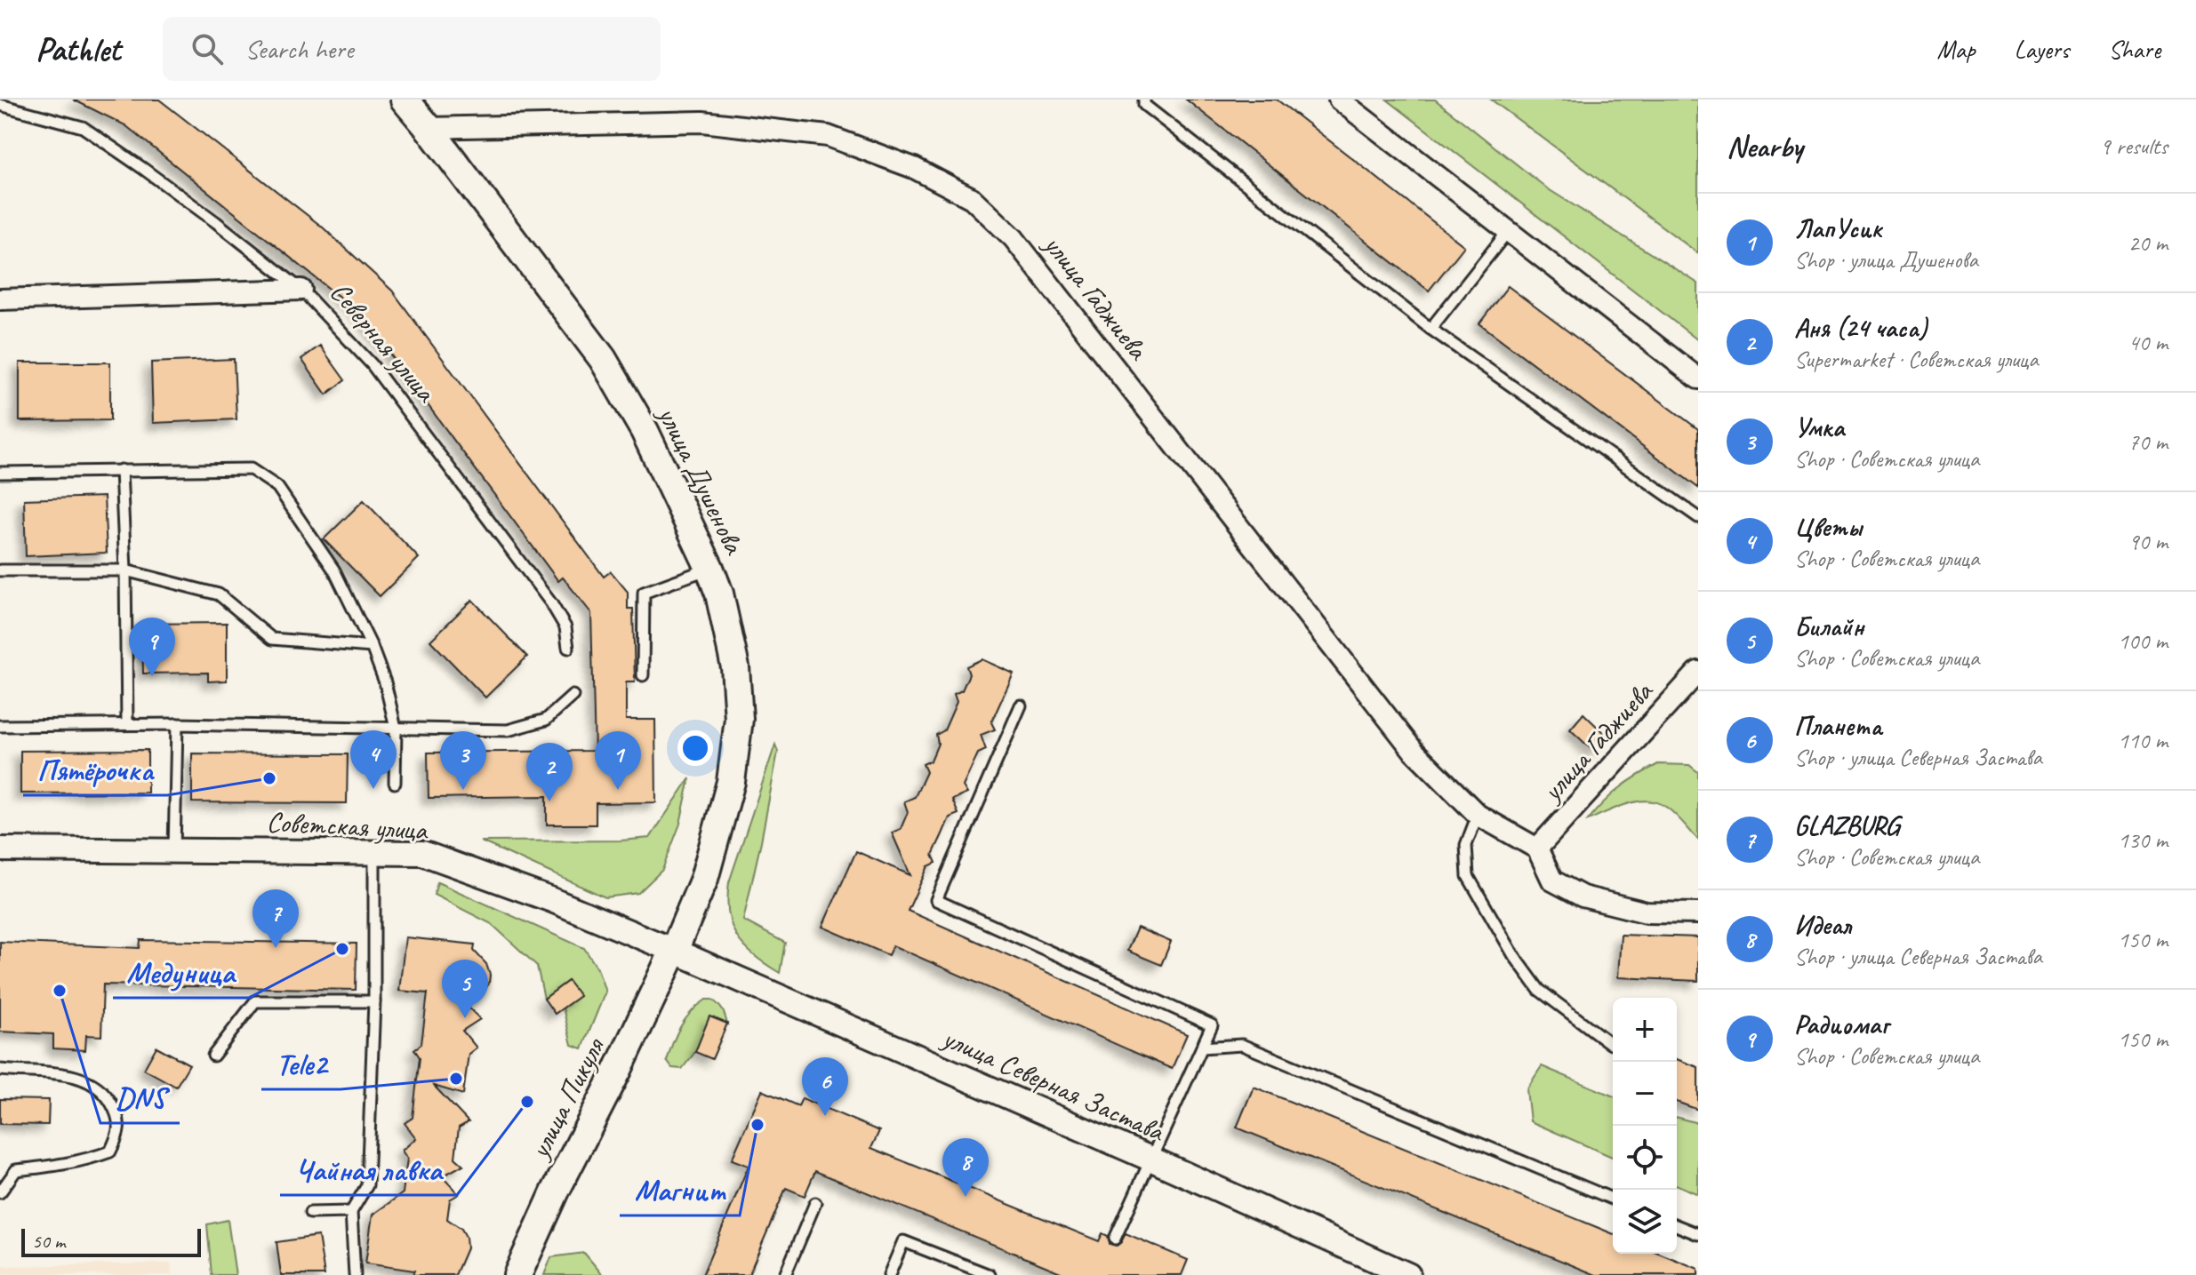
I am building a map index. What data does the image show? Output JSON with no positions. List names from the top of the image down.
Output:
{
  "streets": {
    "main road": ["улица Душенова", "улица Пикуля"],
    "street": [
      "улица Гаджиева",
      "Северная улица",
      "Советская улица",
      "улица Северная Застава"
    ]
  },
  "crossings": [
    ["улица Гаджиева", "улица Душенова"],
    ["улица Душенова", "Советская улица"],
    ["улица Душенова", "улица Северная Застава"],
    ["улица Душенова", "улица Пикуля"],
    ["Советская улица", "улица Северная Застава"],
    ["Советская улица", "улица Пикуля"],
    ["улица Северная Застава", "улица Пикуля"]
  ],
  "places": [
    "Пятёрочка",
    "Медуница",
    "DNS",
    "Tele2",
    "Чайная лавка",
    "Магнит"
  ],
  "scale_bar": "50 m",
  "page": {
    "header": "Pathlet",
    "search": "Search here",
    "nav": ["Map", "Layers", "Share"],
    "heading": ["Nearby", "9 results"],
    "list": [
      {
        "mark": "1",
        "name": "ЛапУсик",
        "note": "Shop · улица Душенова",
        "value": "20 m"
      },
      {
        "mark": "2",
        "name": "Аня (24 часа)",
        "note": "Supermarket · Советская улица",
        "value": "40 m"
      },
      {
        "mark": "3",
        "name": "Умка",
        "note": "Shop · Советская улица",
        "value": "70 m"
      },
      {
        "mark": "4",
        "name": "Цветы",
        "note": "Shop · Советская улица",
        "value": "90 m"
      },
      {
        "mark": "5",
        "name": "Билайн",
        "note": "Shop · Советская улица",
        "value": "100 m"
      },
      {
        "mark": "6",
        "name": "Планета",
        "note": "Shop · улица Северная Застава",
        "value": "110 m"
      },
      {
        "mark": "7",
        "name": "GLAZBURG",
        "note": "Shop · Советская улица",
        "value": "130 m"
      },
      {
        "mark": "8",
        "name": "Идеал",
        "note": "Shop · улица Северная Застава",
        "value": "150 m"
      },
      {
        "mark": "9",
        "name": "Радиомаг",
        "note": "Shop · Советская улица",
        "value": "150 m"
      }
    ],
    "pins": [
      "9",
      "4",
      "1",
      "3",
      "2",
      "7",
      "5",
      "6",
      "8"
    ],
    "map_buttons": ["+", "−"],
    "scale": "50 m"
  }
}
